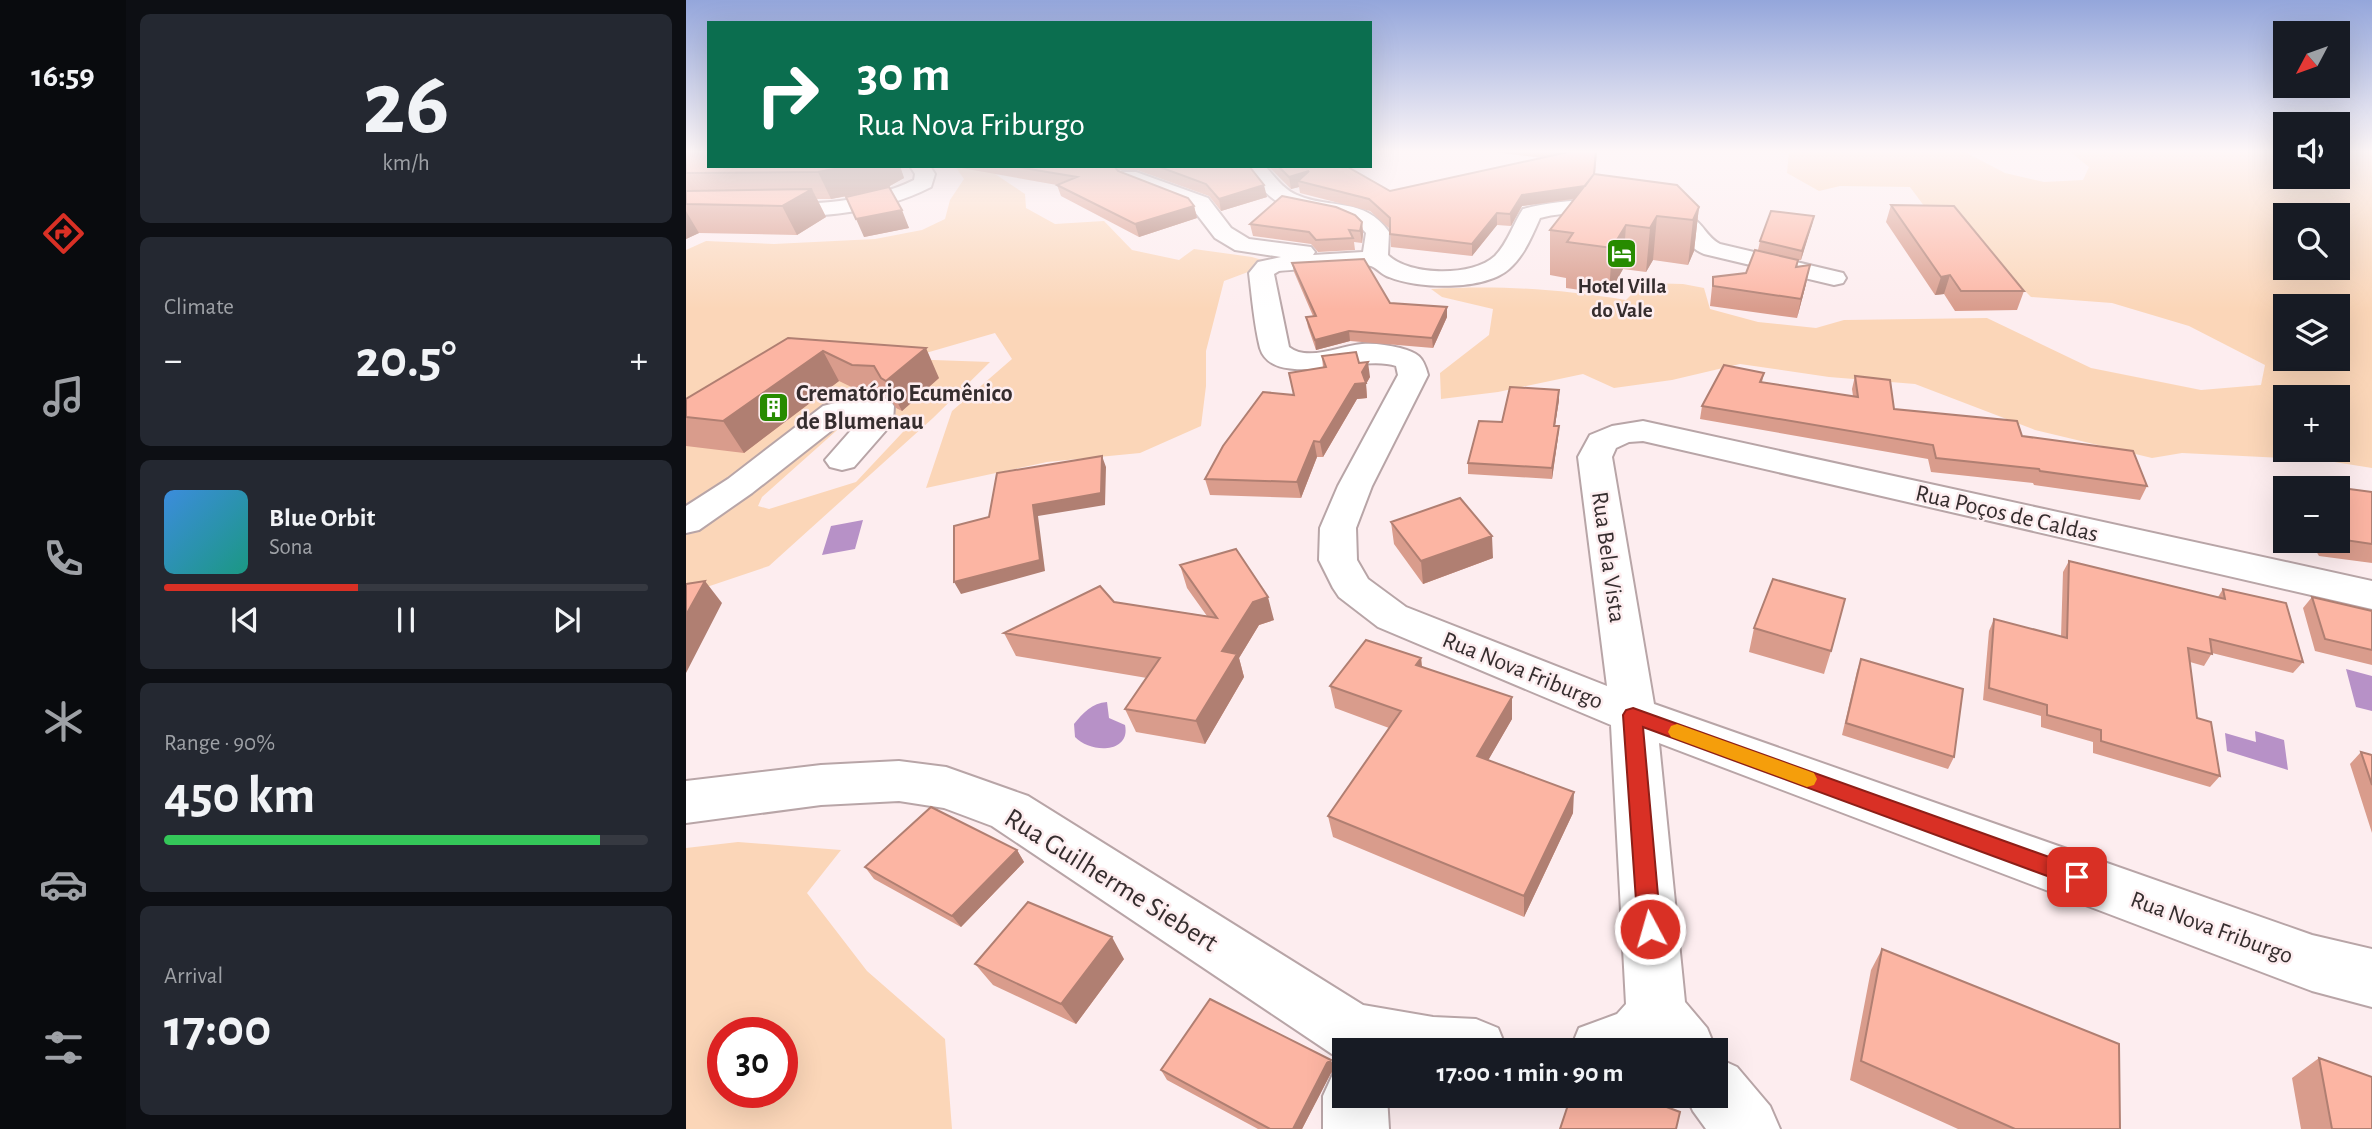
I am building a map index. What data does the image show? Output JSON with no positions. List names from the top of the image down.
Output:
{
  "streets": {
    "street": [
      "Rua Poços de Caldas",
      "Rua Bela Vista",
      "Rua Nova Friburgo",
      "Rua Guilherme Siebert"
    ]
  },
  "crossings": [
    ["Rua Poços de Caldas", "Rua Bela Vista"],
    ["Rua Bela Vista", "Rua Nova Friburgo"]
  ],
  "places": {
    "hotel": ["Hotel Villa do Vale"],
    "building": ["Crematório Ecumênico de Blumenau"]
  },
  "north": "bottom left",
  "page": {
    "tabs": "16:59",
    "tile": [
      ["26", "km/h"],
      "Climate",
      ["Range · 90%", "450 km"],
      ["Arrival", "17:00"]
    ],
    "map_buttons": ["+", "−"],
    "turn": ["30 m", "Rua Nova Friburgo"],
    "heat": ["−", "20.5°", "+"],
    "song": ["Blue Orbit", "Sona"],
    "limit": "30",
    "trip": "17:00 · 1 min · 90 m"
  }
}
